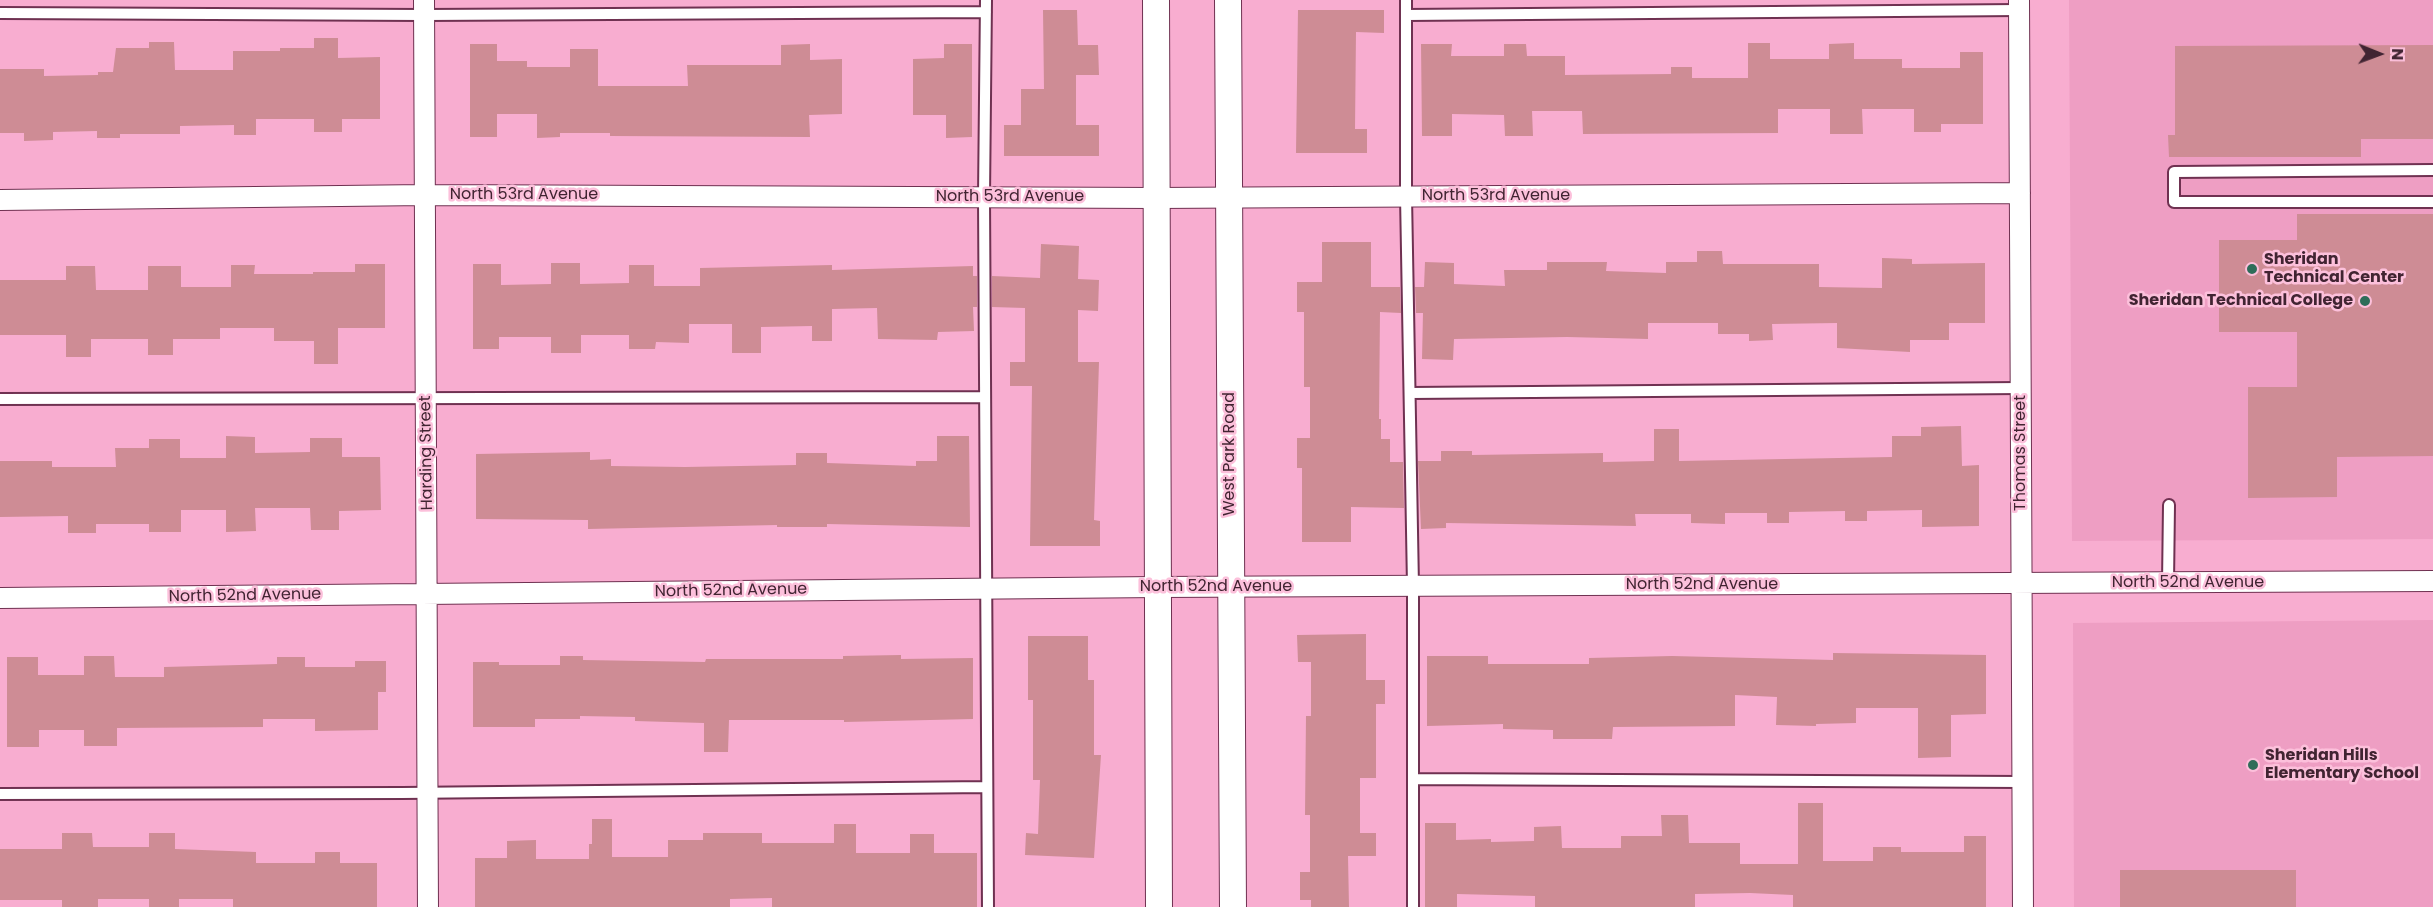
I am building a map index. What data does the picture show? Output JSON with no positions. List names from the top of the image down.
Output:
{
  "streets": {
    "street": [
      "North 53rd Avenue",
      "Harding Street",
      "Thomas Street",
      "West Park Road",
      "North 52nd Avenue"
    ]
  },
  "crossings": [
    ["North 53rd Avenue", "Harding Street"],
    ["North 53rd Avenue", "Thomas Street"],
    ["North 53rd Avenue", "West Park Road"],
    ["Harding Street", "North 52nd Avenue"],
    ["Thomas Street", "North 52nd Avenue"],
    ["West Park Road", "North 52nd Avenue"]
  ],
  "places": ["Sheridan Technical Center", "Sheridan Technical College", "Sheridan Hills Elementary School"],
  "north": "right"
}
